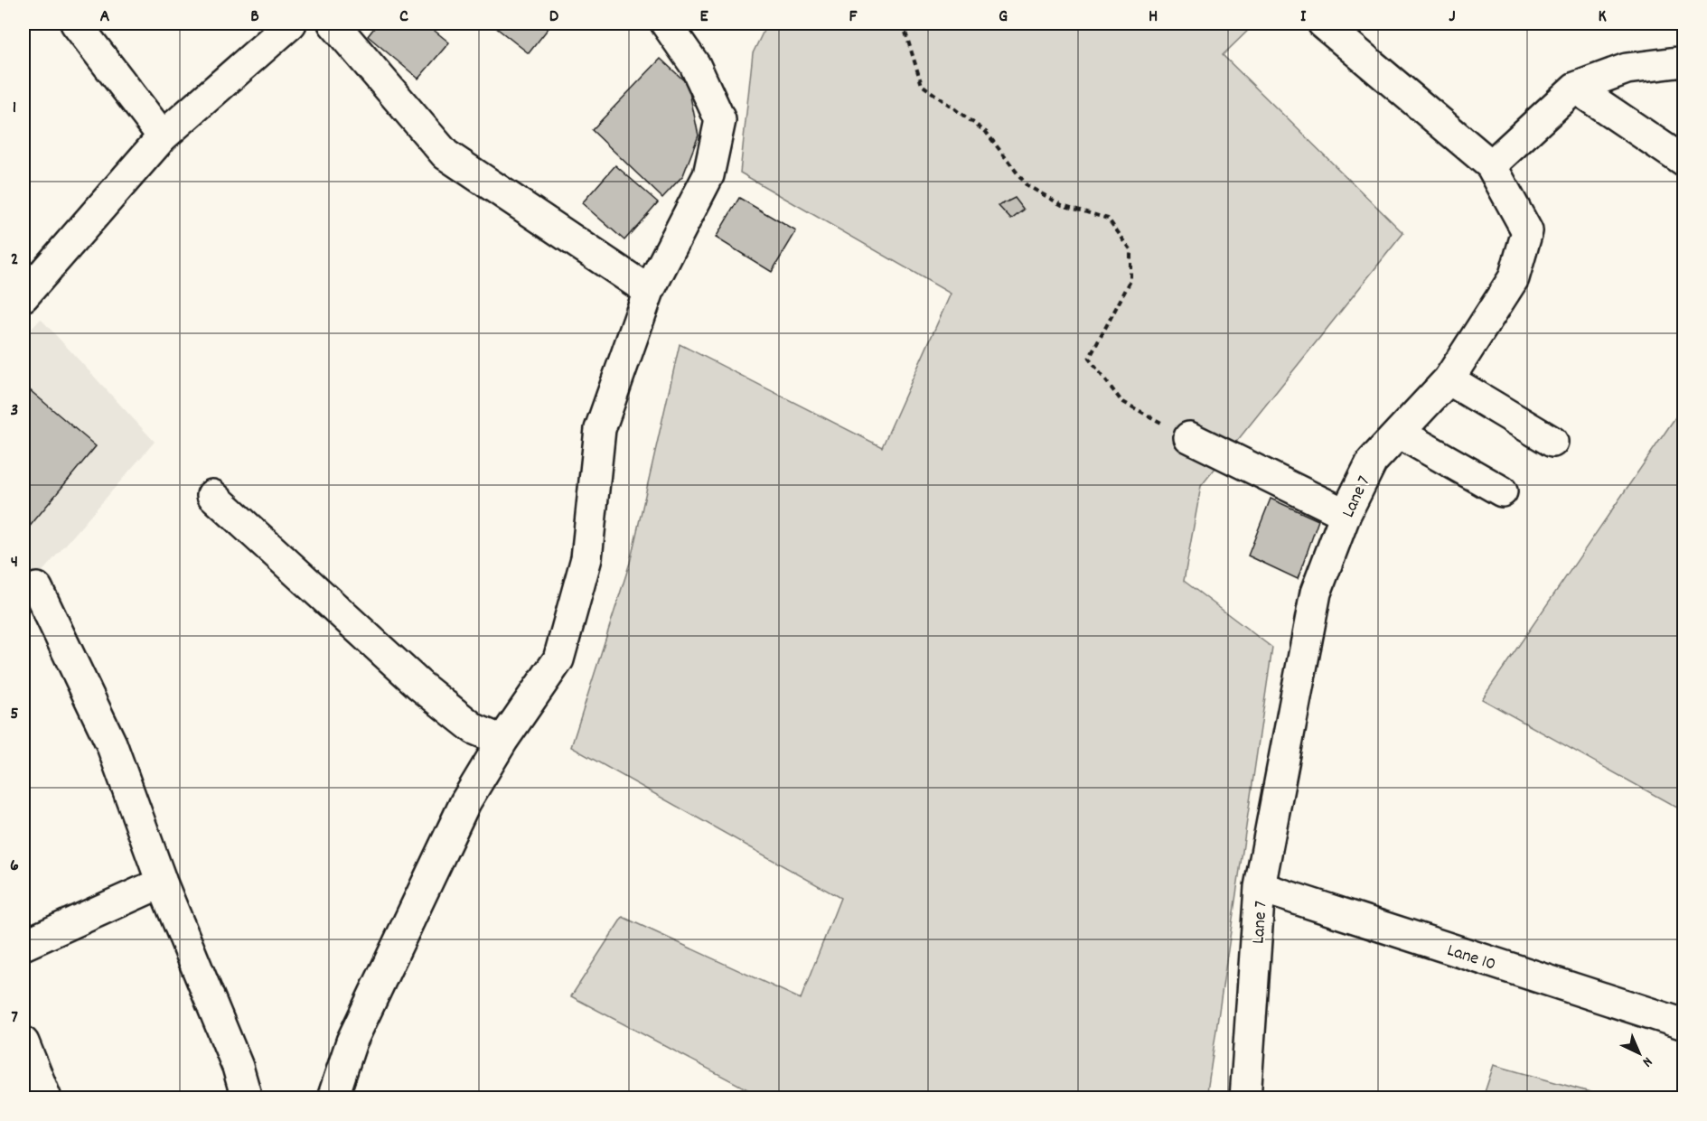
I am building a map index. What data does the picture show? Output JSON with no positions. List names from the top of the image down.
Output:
{
  "streets": {
    "street": ["Lane 7", "Lane 10"]
  },
  "crossings": [
    ["Lane 7", "Lane 10"]
  ],
  "north": "bottom right",
  "grid": {
    "columns": [
      "A",
      "B",
      "C",
      "D",
      "E",
      "F",
      "G",
      "H",
      "I",
      "J",
      "K"
    ],
    "rows": [
      "1",
      "2",
      "3",
      "4",
      "5",
      "6",
      "7"
    ]
  }
}
